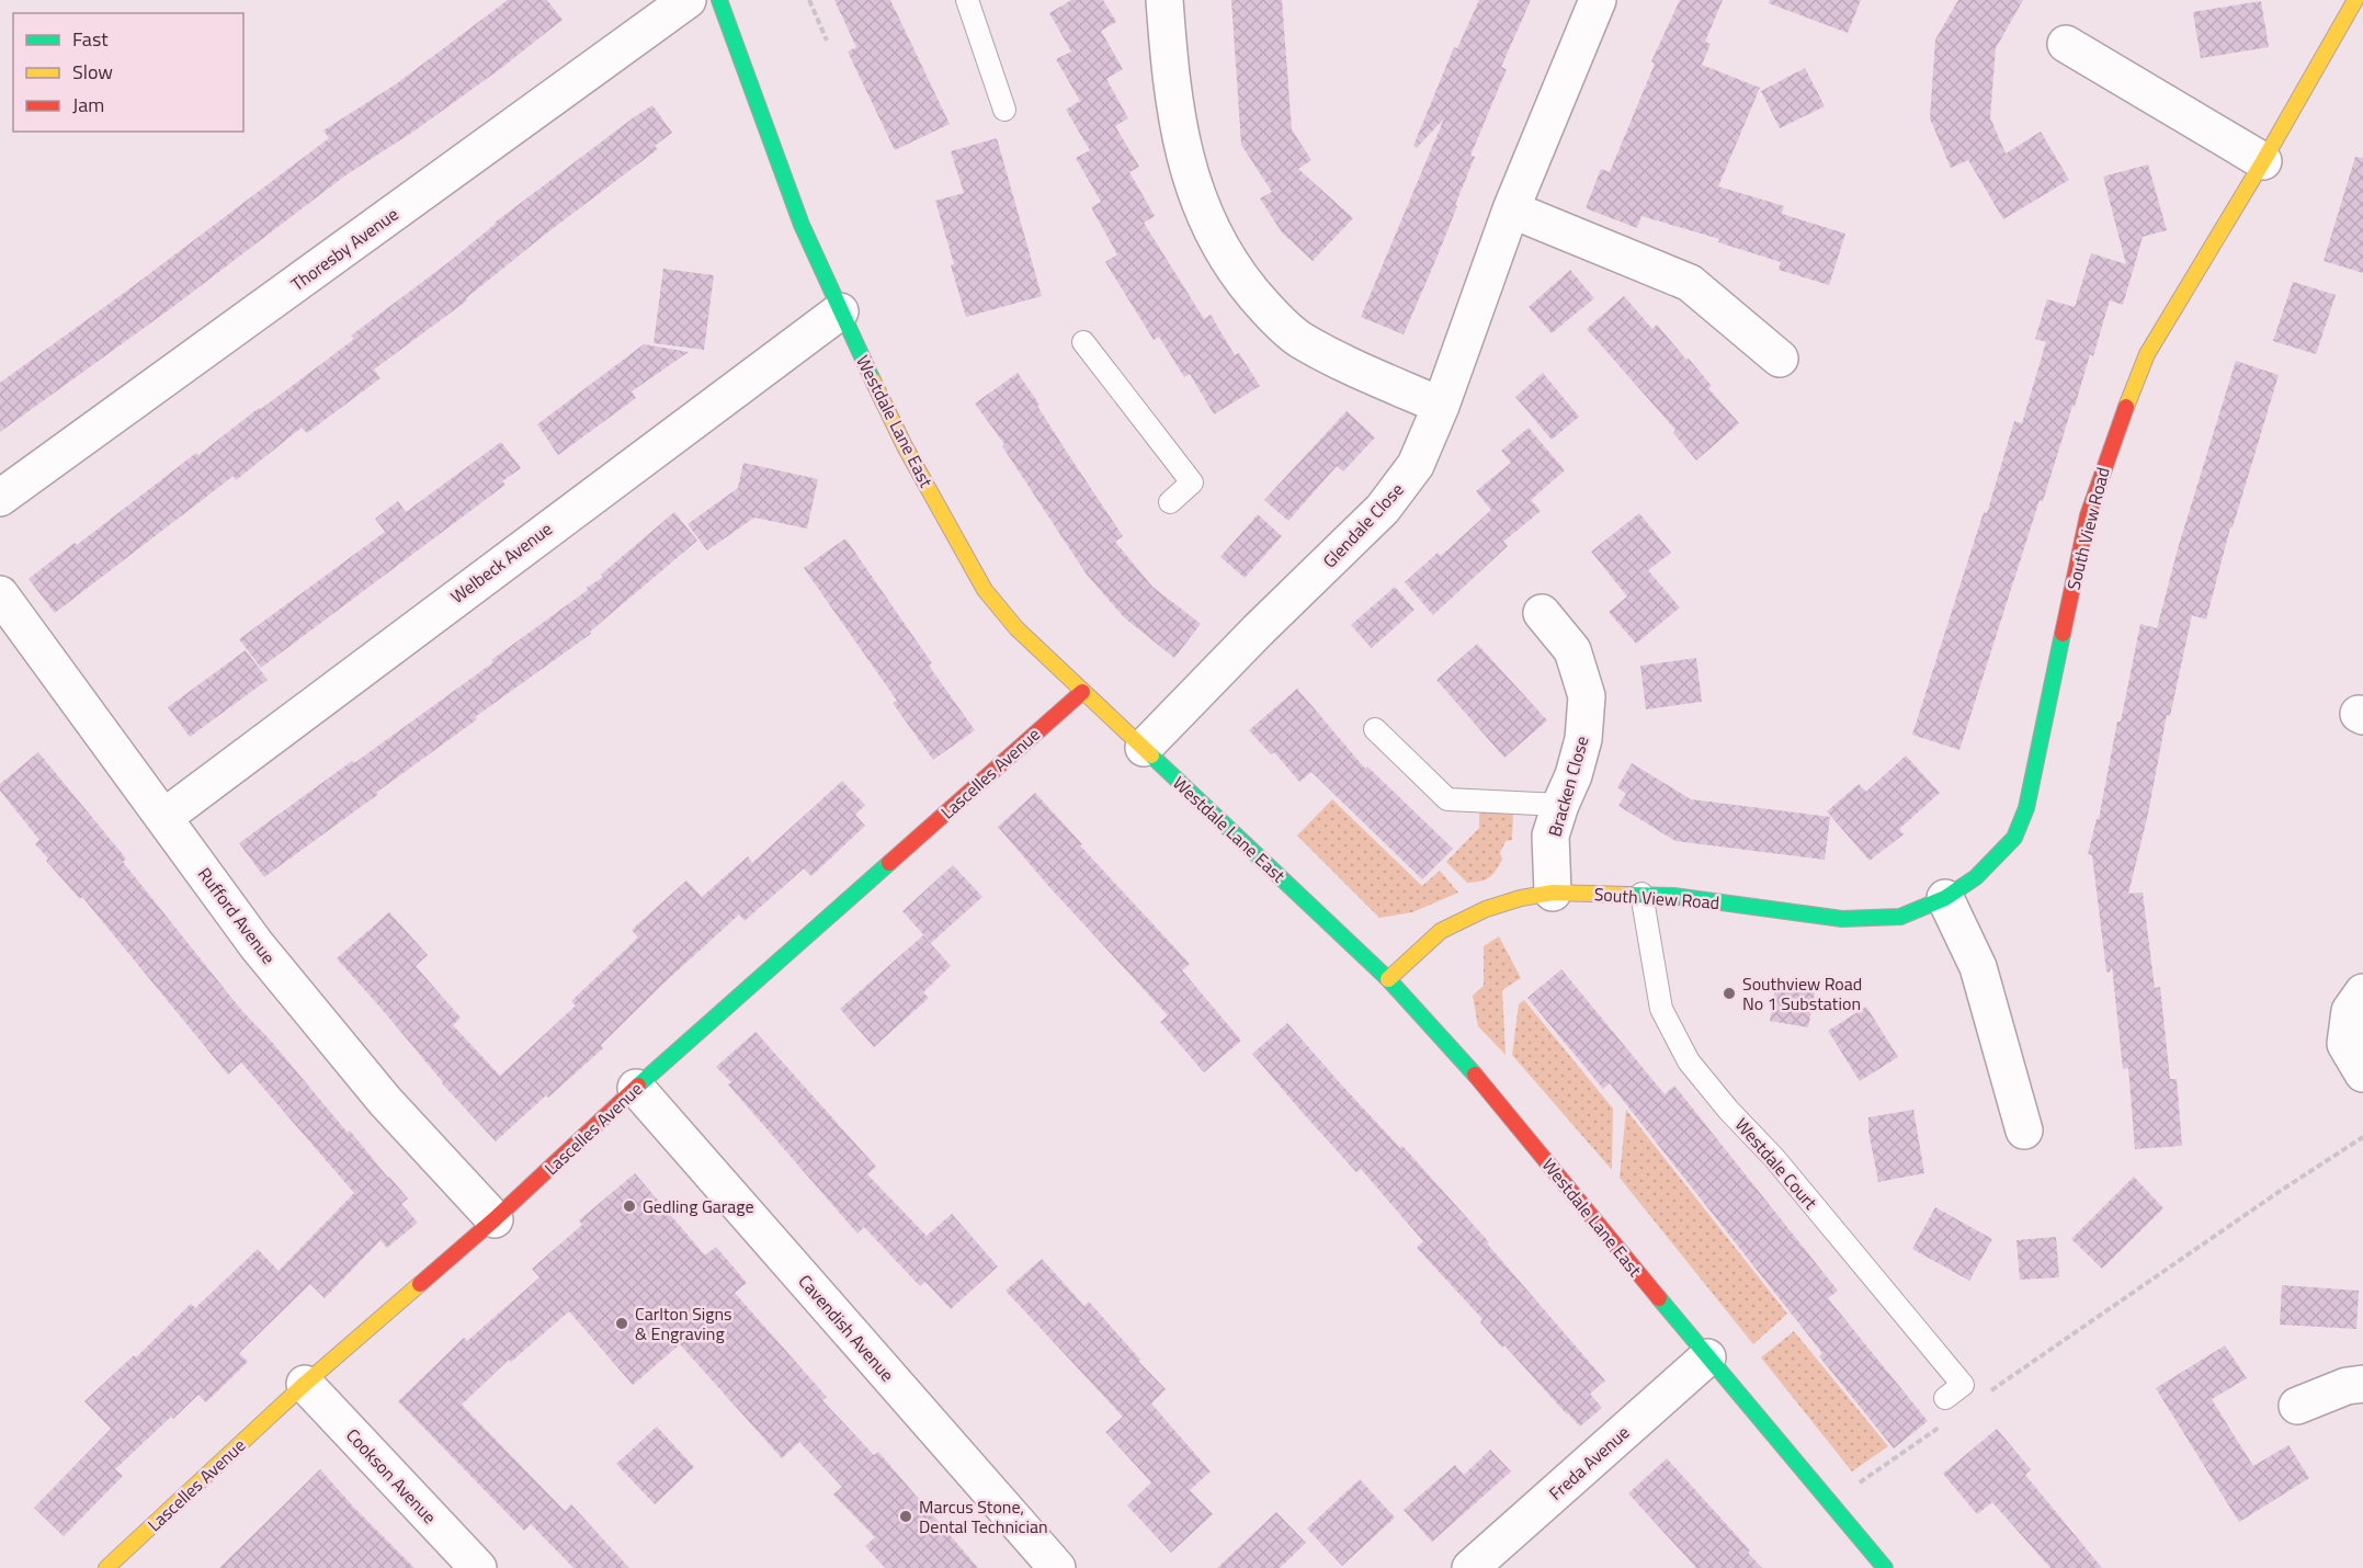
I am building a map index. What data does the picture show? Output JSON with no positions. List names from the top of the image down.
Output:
{
  "streets": {
    "street": [
      "Thoresby Avenue",
      "Westdale Lane East",
      "Glendale Close",
      "South View Road",
      "Welbeck Avenue",
      "Lascelles Avenue",
      "Bracken Close",
      "Rufford Avenue",
      "Cavendish Avenue",
      "Freda Avenue",
      "Cookson Avenue"
    ],
    "lane": ["Westdale Court"]
  },
  "crossings": [
    ["Westdale Lane East", "Glendale Close"],
    ["Westdale Lane East", "South View Road"],
    ["Westdale Lane East", "Welbeck Avenue"],
    ["Westdale Lane East", "Lascelles Avenue"],
    ["Westdale Lane East", "Freda Avenue"],
    ["South View Road", "Bracken Close"],
    ["South View Road", "Westdale Court"],
    ["Welbeck Avenue", "Rufford Avenue"],
    ["Lascelles Avenue", "Rufford Avenue"],
    ["Lascelles Avenue", "Cavendish Avenue"],
    ["Lascelles Avenue", "Cookson Avenue"]
  ],
  "places": [
    "Southview Road No 1 Substation",
    "Gedling Garage",
    "Carlton Signs & Engraving",
    "Marcus Stone, Dental Technician"
  ],
  "legend": ["Fast", "Slow", "Jam"]
}
